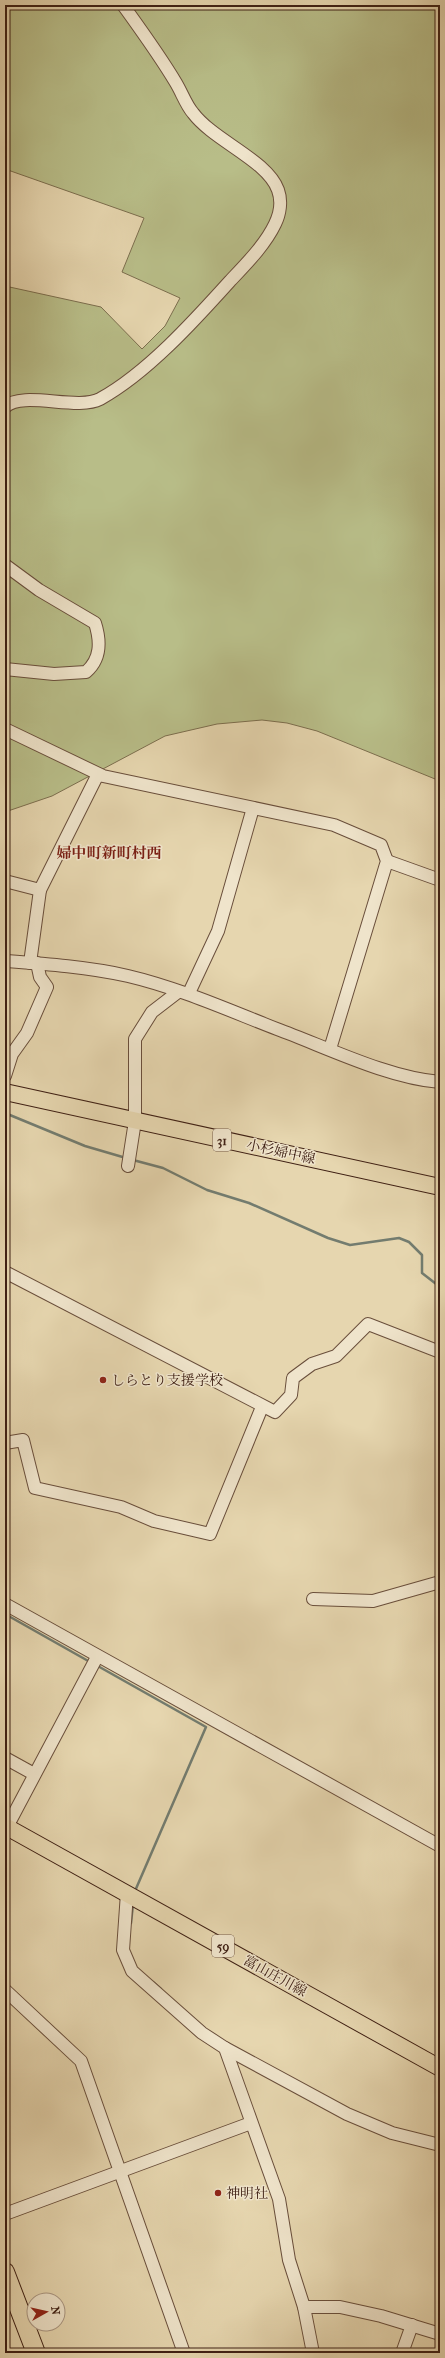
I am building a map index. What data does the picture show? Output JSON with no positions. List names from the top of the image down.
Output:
{
  "streets": {
    "main road": [
      "31",
      "小杉婦中線",
      "59",
      "富山庄川線"
    ]
  },
  "districts": ["婦中町新町村西"],
  "places": ["しらとり支援学校", "神明社"],
  "north": "right"
}
